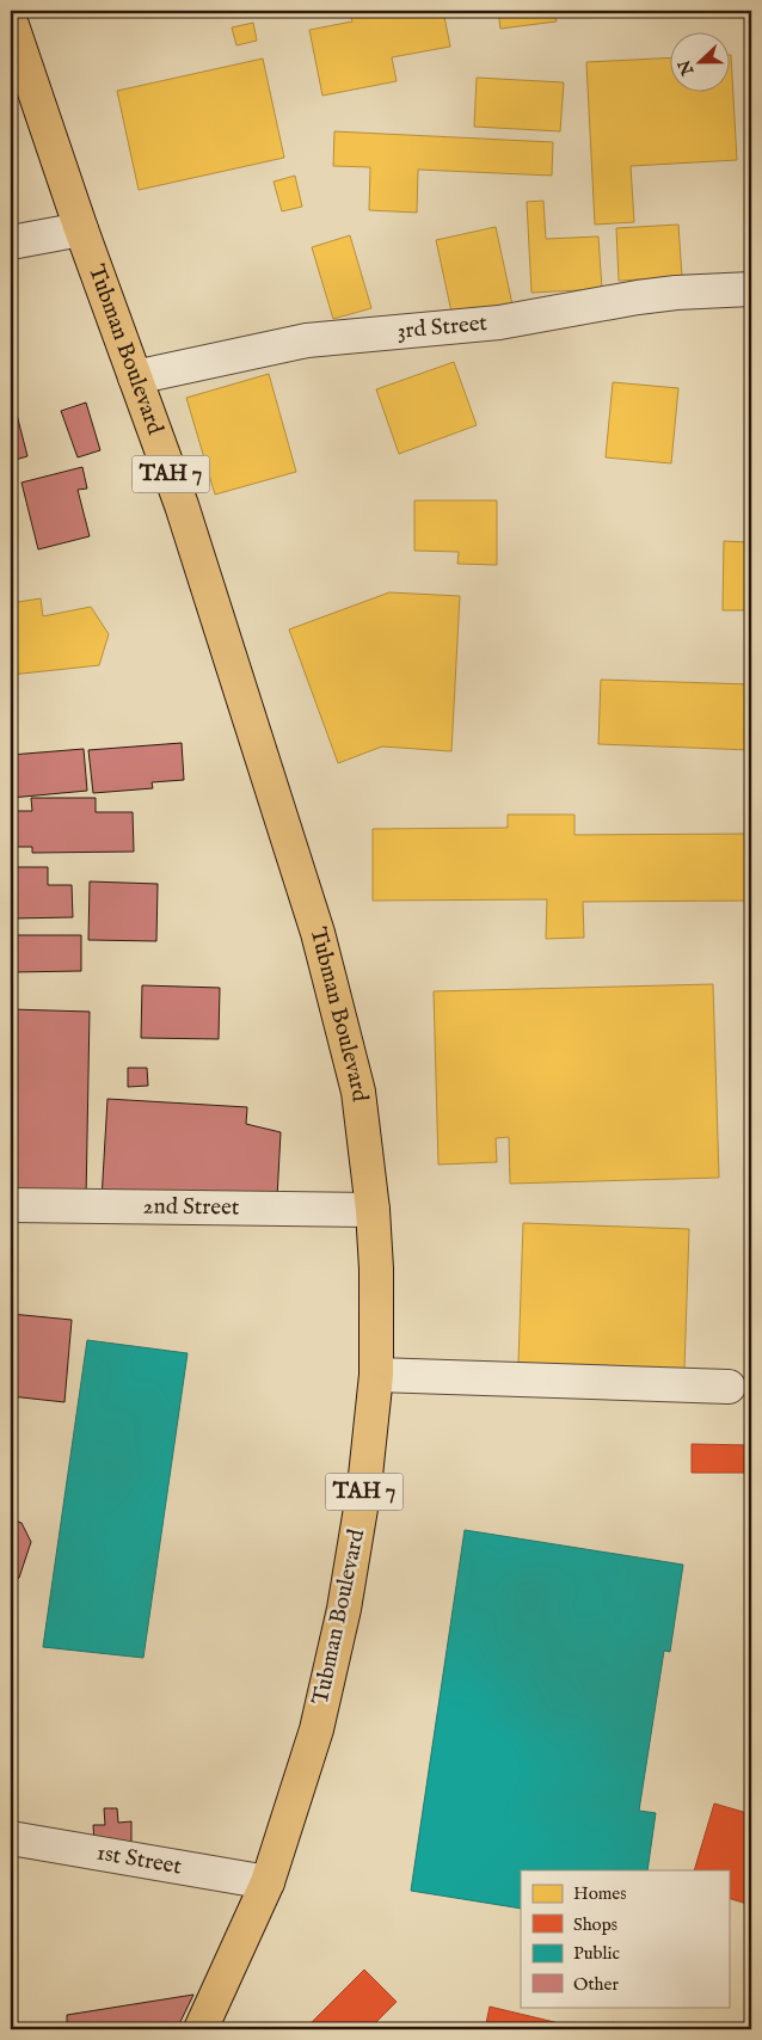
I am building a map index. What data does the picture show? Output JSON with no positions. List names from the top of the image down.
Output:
{
  "streets": {
    "highway": ["Tubman Boulevard", "TAH 7"],
    "street": ["3rd Street", "2nd Street", "1st Street"]
  },
  "crossings": [
    ["3rd Street", "Tubman Boulevard"],
    ["Tubman Boulevard", "2nd Street"],
    ["Tubman Boulevard", "1st Street"]
  ],
  "legend": [
    "Homes",
    "Shops",
    "Public",
    "Other"
  ],
  "north": "left"
}
